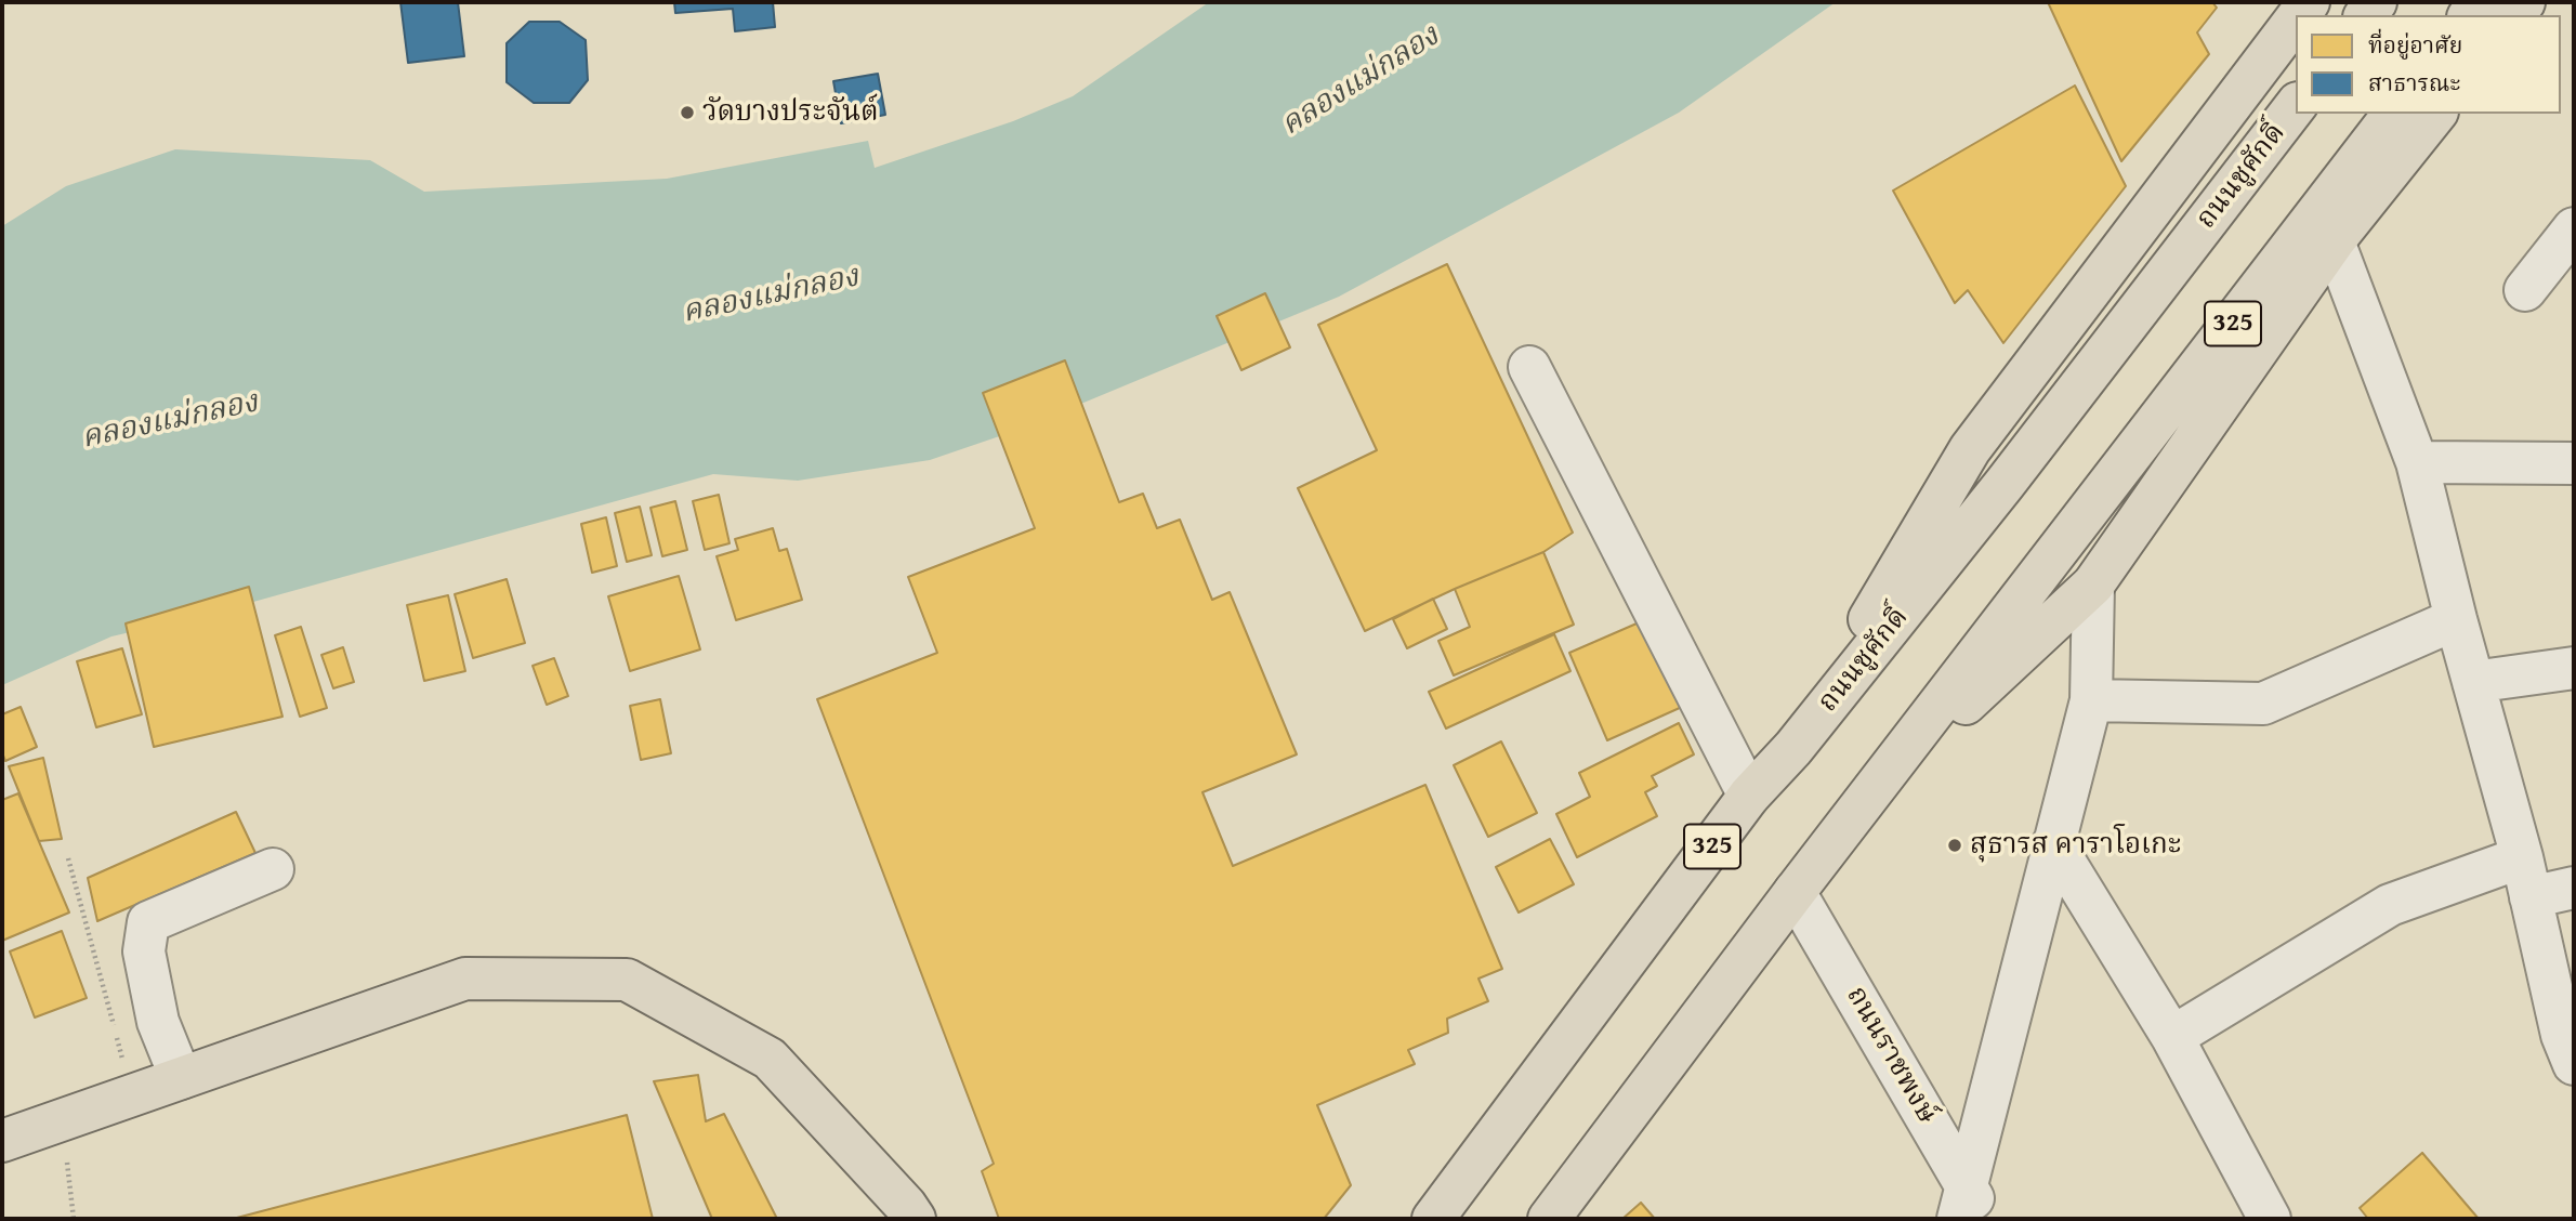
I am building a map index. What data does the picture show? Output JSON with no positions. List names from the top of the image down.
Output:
{
  "streets": {
    "main road": ["ถนนชูศักดิ์", "325"],
    "street": ["ถนนราชพงษ์"]
  },
  "crossings": [
    ["325", "ถนนราชพงษ์"]
  ],
  "water": ["คลองแม่กลอง"],
  "places": ["วัดบางประจันต์", "สุธารส คาราโอเกะ"],
  "legend": ["ที่อยู่อาศัย", "สาธารณะ"]
}
